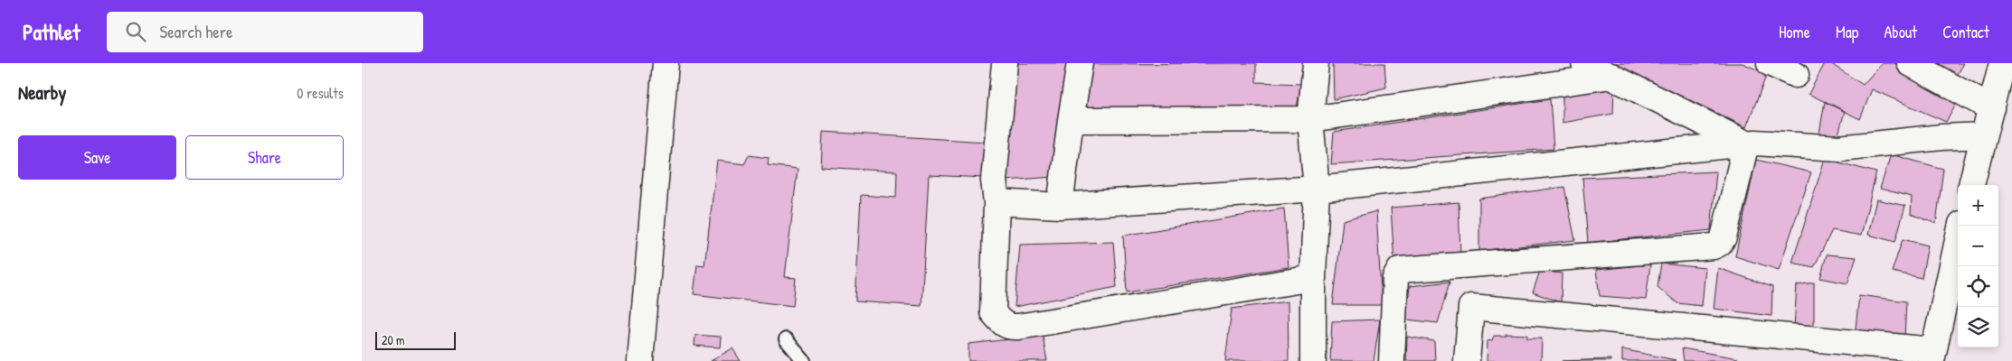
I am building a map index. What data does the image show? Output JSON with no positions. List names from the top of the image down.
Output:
{
  "scale_bar": "20 m",
  "page": {
    "header": "Pathlet",
    "search": "Search here",
    "nav": [
      "Home",
      "Map",
      "About",
      "Contact"
    ],
    "heading": ["Nearby", "0 results"],
    "buttons": ["Save", "Share"],
    "map_buttons": ["+", "−"],
    "scale": "20 m"
  }
}
